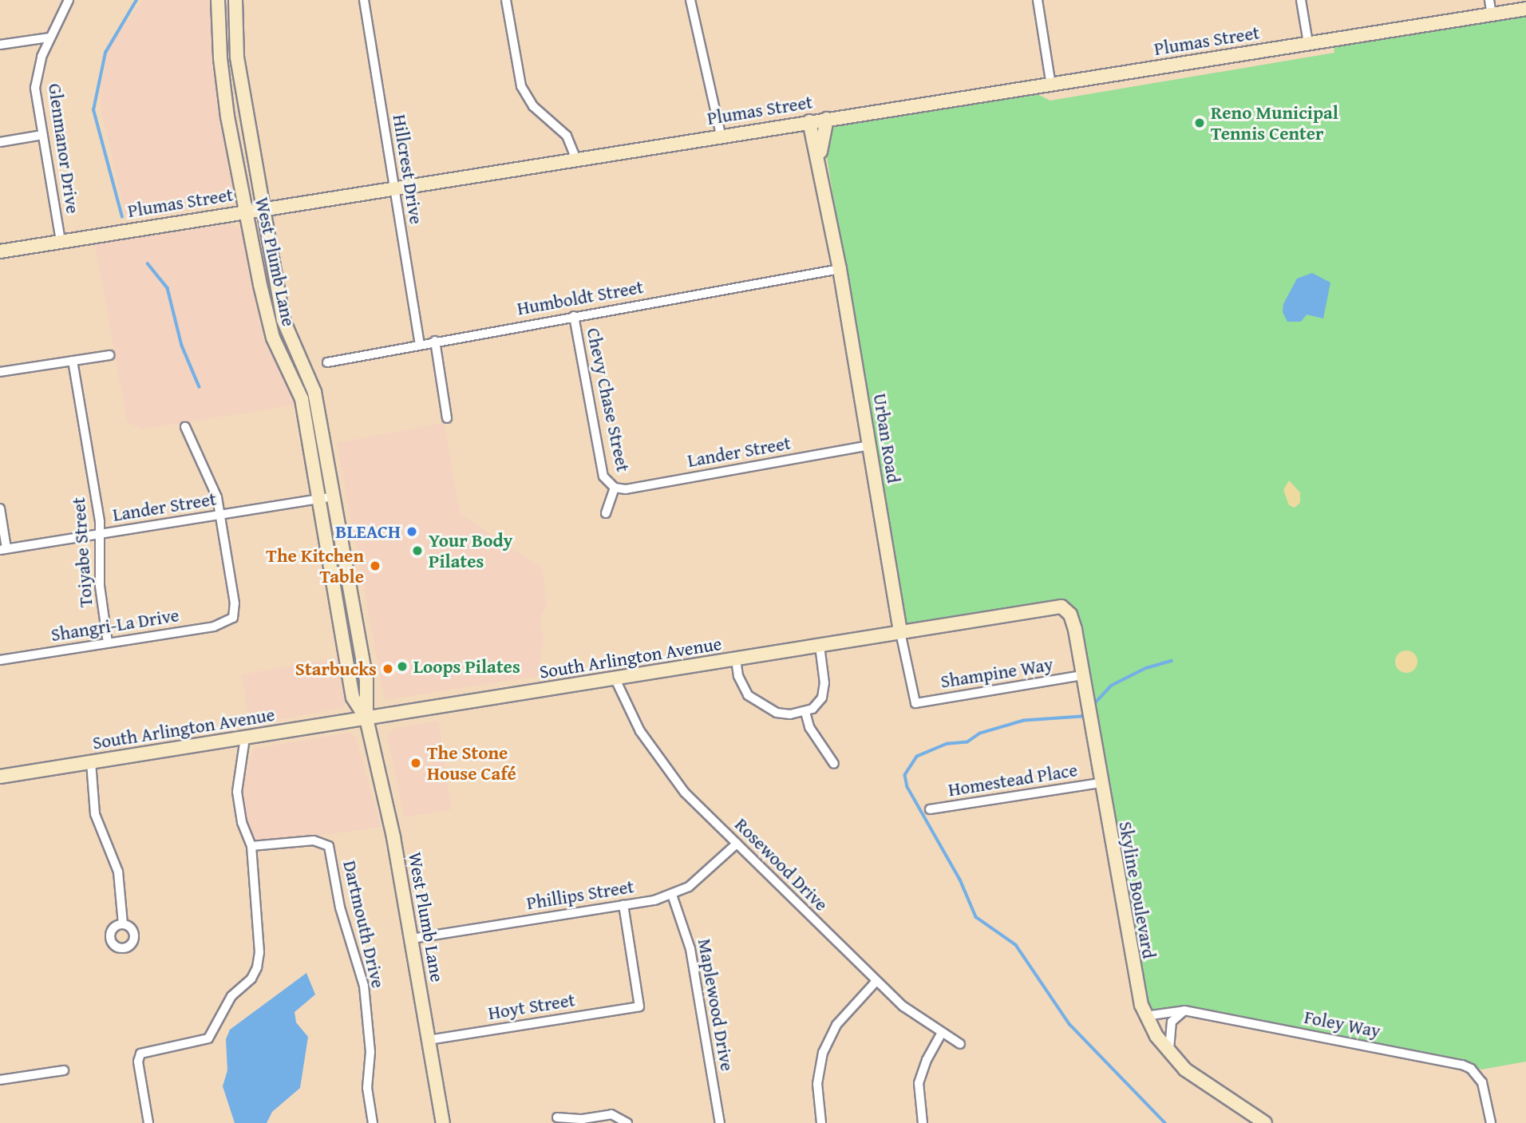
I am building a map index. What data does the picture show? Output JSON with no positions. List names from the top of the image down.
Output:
{
  "streets": {
    "main road": [
      "Plumas Street",
      "West Plumb Lane",
      "Urban Road",
      "South Arlington Avenue",
      "Skyline Boulevard"
    ],
    "street": [
      "Glenmanor Drive",
      "Hillcrest Drive",
      "Humboldt Street",
      "Chevy Chase Street",
      "Lander Street",
      "Toiyabe Street",
      "Shangri-La Drive",
      "Shampine Way",
      "Homestead Place",
      "Rosewood Drive",
      "Phillips Street",
      "Dartmouth Drive",
      "Maplewood Drive",
      "Hoyt Street",
      "Foley Way"
    ]
  },
  "crossings": [
    ["Plumas Street", "Glenmanor Drive"],
    ["Plumas Street", "Hillcrest Drive"],
    ["Plumas Street", "West Plumb Lane"],
    ["Plumas Street", "Urban Road"],
    ["Hillcrest Drive", "Humboldt Street"],
    ["West Plumb Lane", "Lander Street"],
    ["West Plumb Lane", "South Arlington Avenue"],
    ["West Plumb Lane", "Phillips Street"],
    ["West Plumb Lane", "Hoyt Street"],
    ["Humboldt Street", "Chevy Chase Street"],
    ["Humboldt Street", "Urban Road"],
    ["Chevy Chase Street", "Lander Street"],
    ["Urban Road", "Lander Street"],
    ["Urban Road", "South Arlington Avenue"],
    ["Urban Road", "Shampine Way"],
    ["Lander Street", "Toiyabe Street"],
    ["Lander Street", "Shangri-La Drive"],
    ["Toiyabe Street", "Shangri-La Drive"],
    ["South Arlington Avenue", "Rosewood Drive"],
    ["South Arlington Avenue", "Skyline Boulevard"],
    ["Shampine Way", "Skyline Boulevard"],
    ["Homestead Place", "Skyline Boulevard"],
    ["Rosewood Drive", "Phillips Street"],
    ["Skyline Boulevard", "Foley Way"],
    ["Phillips Street", "Maplewood Drive"],
    ["Phillips Street", "Hoyt Street"]
  ],
  "places": [
    "Reno Municipal Tennis Center",
    "BLEACH",
    "Your Body Pilates",
    "The Kitchen Table",
    "Loops Pilates",
    "Starbucks",
    "The Stone House Café"
  ]
}
